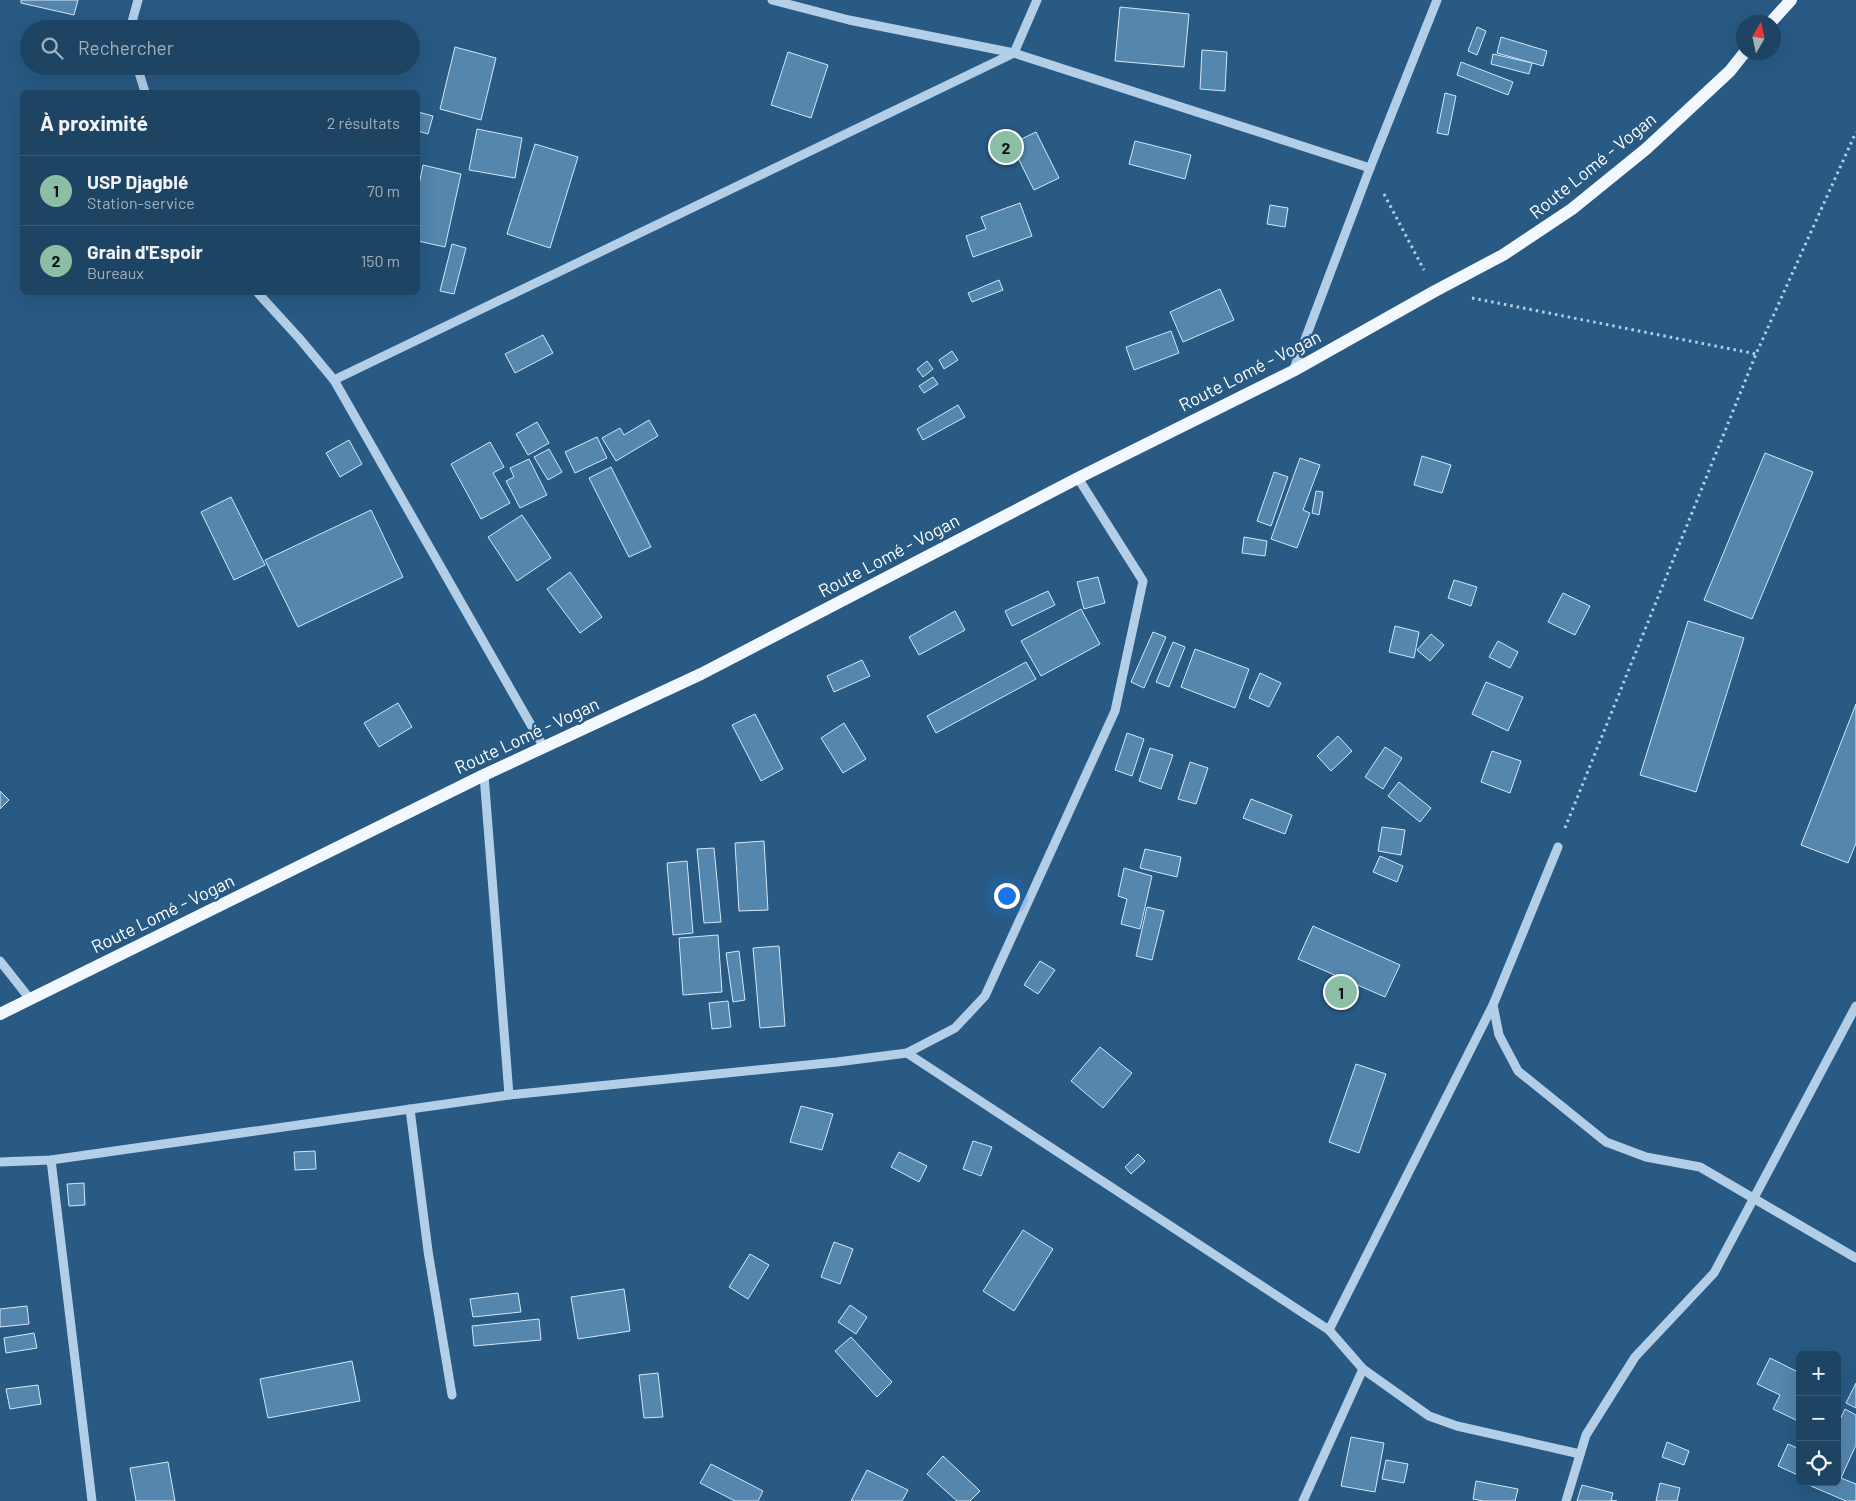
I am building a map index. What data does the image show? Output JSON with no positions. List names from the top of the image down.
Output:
{
  "streets": {
    "main road": ["Route Lomé - Vogan"]
  },
  "north": "top",
  "page": {
    "search": "Rechercher",
    "heading": ["À proximité", "2 résultats"],
    "pins": ["2", "1"],
    "list": [
      {
        "mark": "1",
        "name": "USP Djagblé",
        "note": "Station-service",
        "value": "70 m"
      },
      {
        "mark": "2",
        "name": "Grain d'Espoir",
        "note": "Bureaux",
        "value": "150 m"
      }
    ],
    "map_buttons": ["+", "−"]
  }
}
